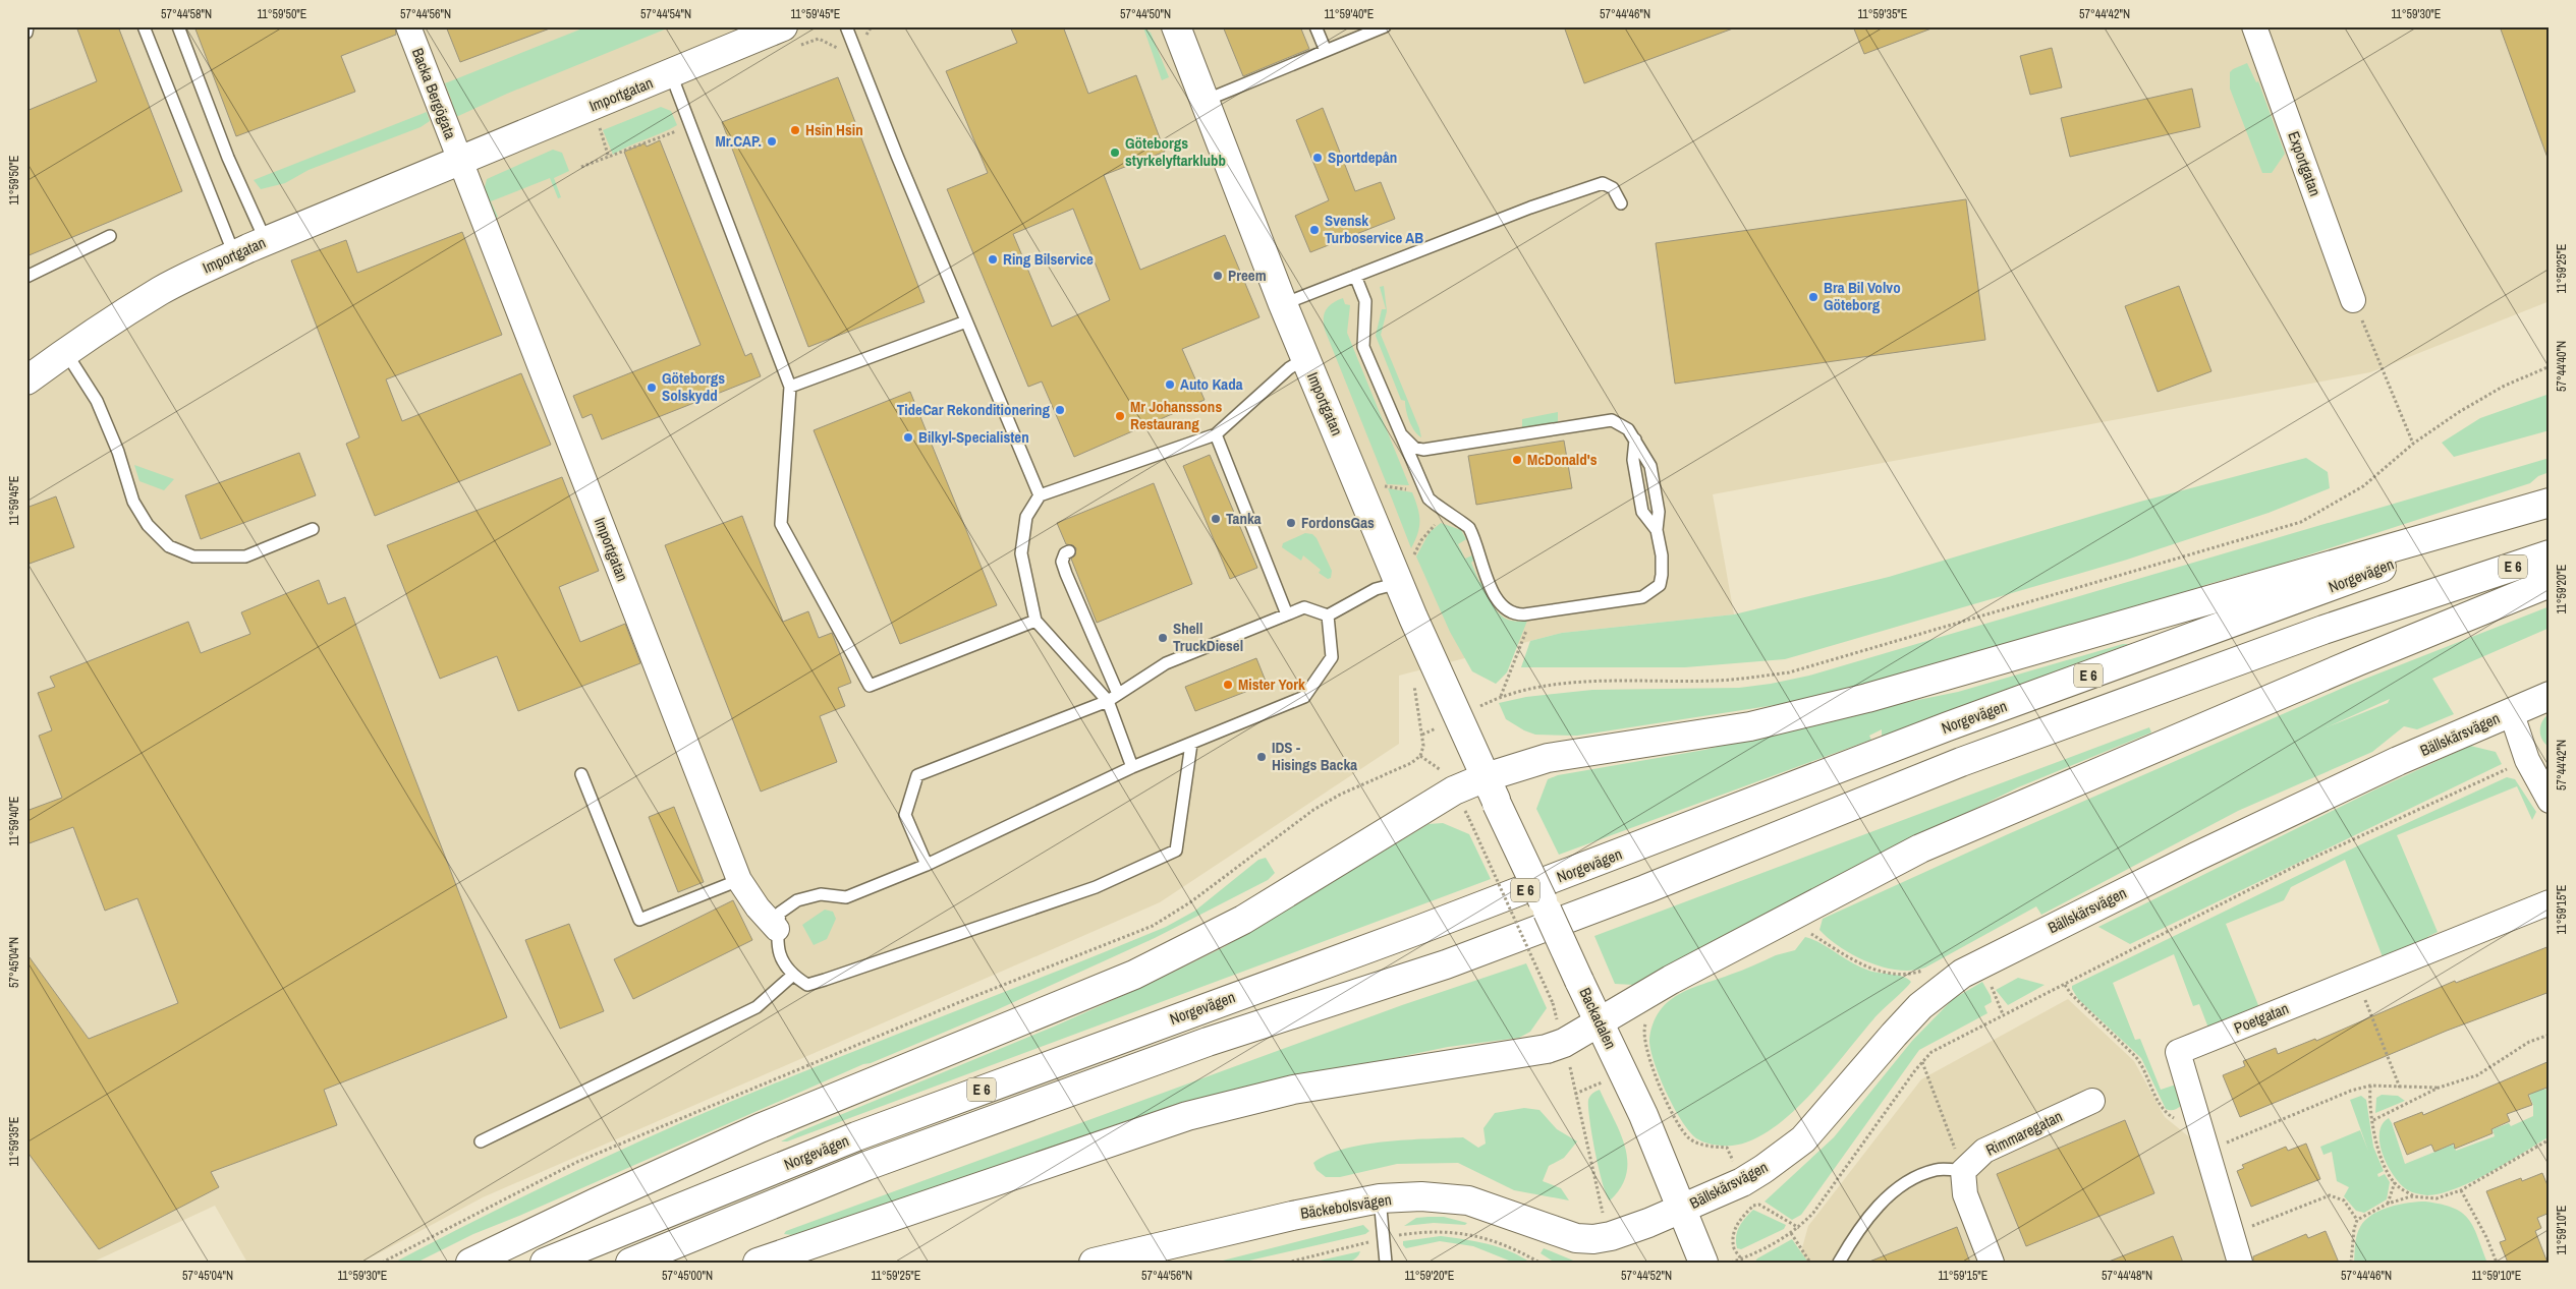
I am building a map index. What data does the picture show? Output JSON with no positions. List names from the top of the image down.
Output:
{
  "streets": {
    "main road": [
      "Importgatan",
      "E 6",
      "Norgevägen",
      "Bällskärsvägen",
      "Backadalen",
      "Bäckebolsvägen"
    ],
    "street": [
      "Backa Bergögata",
      "Exportgatan",
      "Poetgatan",
      "Rimmaregatan"
    ]
  },
  "crossings": [
    ["Backa Bergögata", "Importgatan"],
    ["Importgatan", "Backadalen"],
    ["Bällskärsvägen", "Backadalen"],
    ["Bällskärsvägen", "Bäckebolsvägen"],
    ["Backadalen", "Bäckebolsvägen"]
  ],
  "places": [
    "Hsin Hsin",
    "Mr.CAP.",
    "Göteborgs styrkelyftarklubb",
    "Sportdepån",
    "Svensk Turboservice AB",
    "Ring Bilservice",
    "Preem",
    "Bra Bil Volvo Göteborg",
    "Auto Kada",
    "Göteborgs Solskydd",
    "TideCar Rekonditionering",
    "Mr Johanssons Restaurang",
    "Bilkyl-Specialisten",
    "McDonald's",
    "Tanka",
    "FordonsGas",
    "Shell TruckDiesel",
    "Mister York",
    "IDS - Hisings Backa"
  ],
  "coordinates": [
    "57°44'58\"N",
    "11°59'50\"E",
    "57°44'56\"N",
    "57°44'54\"N",
    "11°59'45\"E",
    "57°44'50\"N",
    "11°59'40\"E",
    "57°44'46\"N",
    "11°59'35\"E",
    "57°44'42\"N",
    "11°59'30\"E",
    "11°59'25\"E",
    "57°44'40\"N",
    "11°59'20\"E",
    "11°59'15\"E",
    "57°45'04\"N",
    "11°59'10\"E",
    "57°45'00\"N",
    "57°44'52\"N",
    "57°44'48\"N"
  ]
}
